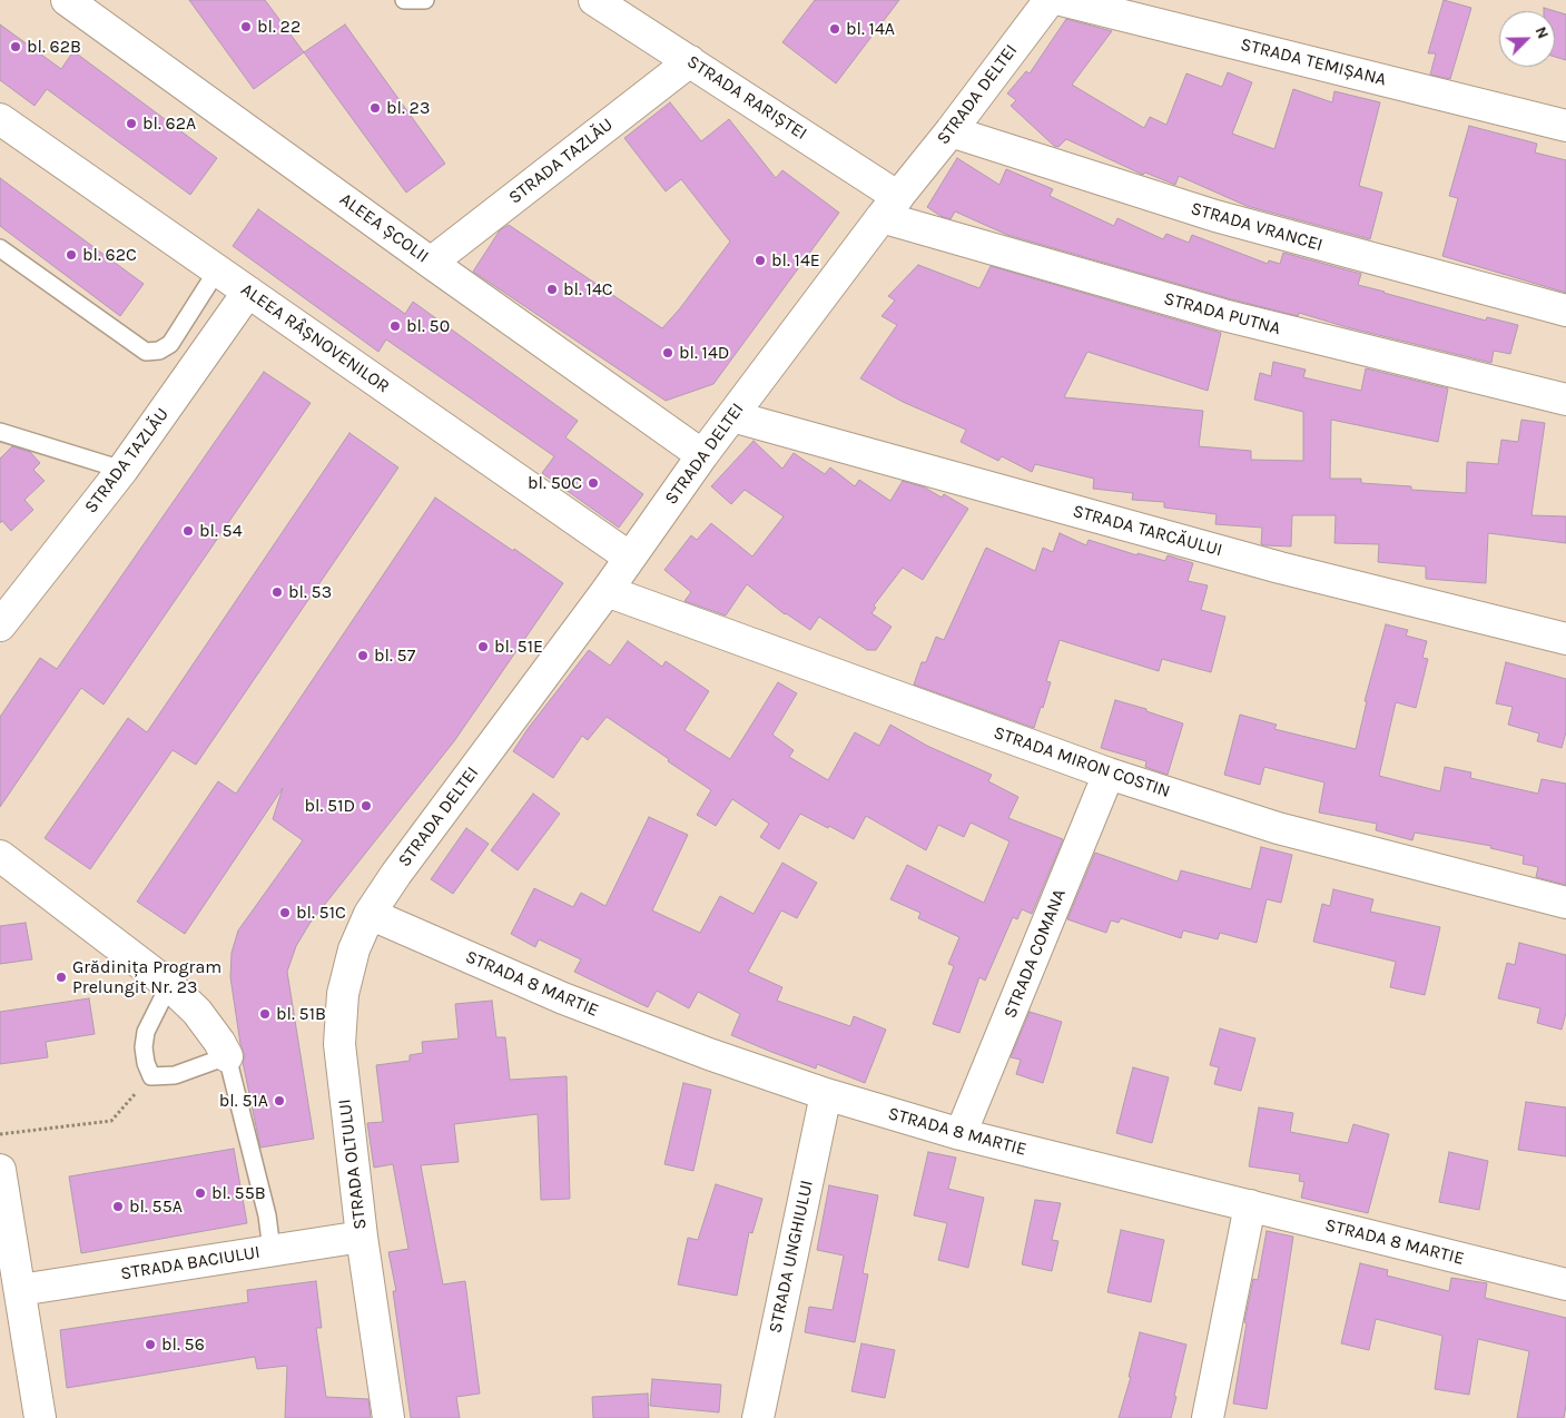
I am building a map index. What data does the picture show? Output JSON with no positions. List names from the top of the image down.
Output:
{
  "streets": {
    "street": [
      "STRADA TEMIȘANA",
      "STRADA DELTEI",
      "STRADA RARIȘTEI",
      "STRADA TAZLĂU",
      "STRADA VRANCEI",
      "ALEEA ȘCOLII",
      "STRADA PUTNA",
      "ALEEA RÂȘNOVENILOR",
      "STRADA TARCĂULUI",
      "STRADA MIRON COSTIN",
      "STRADA COMANA",
      "STRADA 8 MARTIE",
      "STRADA OLTULUI",
      "STRADA UNGHIULUI",
      "STRADA BACIULUI"
    ]
  },
  "crossings": [
    ["STRADA DELTEI", "STRADA RARIȘTEI"],
    ["STRADA DELTEI", "STRADA VRANCEI"],
    ["STRADA DELTEI", "ALEEA ȘCOLII"],
    ["STRADA DELTEI", "STRADA PUTNA"],
    ["STRADA DELTEI", "ALEEA RÂȘNOVENILOR"],
    ["STRADA DELTEI", "STRADA TARCĂULUI"],
    ["STRADA DELTEI", "STRADA MIRON COSTIN"],
    ["STRADA DELTEI", "STRADA 8 MARTIE"],
    ["STRADA DELTEI", "STRADA OLTULUI"],
    ["STRADA RARIȘTEI", "STRADA TAZLĂU"],
    ["STRADA RARIȘTEI", "STRADA PUTNA"],
    ["STRADA TAZLĂU", "ALEEA ȘCOLII"],
    ["STRADA TAZLĂU", "ALEEA RÂȘNOVENILOR"],
    ["STRADA MIRON COSTIN", "STRADA COMANA"],
    ["STRADA COMANA", "STRADA 8 MARTIE"],
    ["STRADA 8 MARTIE", "STRADA OLTULUI"],
    ["STRADA 8 MARTIE", "STRADA UNGHIULUI"],
    ["STRADA OLTULUI", "STRADA BACIULUI"]
  ],
  "places": [
    "bl. 22",
    "bl. 14A",
    "bl. 62B",
    "bl. 23",
    "bl. 62A",
    "bl. 62C",
    "bl. 14E",
    "bl. 14C",
    "bl. 50",
    "bl. 14D",
    "bl. 50C",
    "bl. 54",
    "bl. 53",
    "bl. 51E",
    "bl. 57",
    "bl. 51D",
    "bl. 51C",
    "Grădinița Program Prelungit Nr. 23",
    "bl. 51B",
    "bl. 51A",
    "bl. 55B",
    "bl. 55A",
    "bl. 56"
  ],
  "north": "top right"
}
